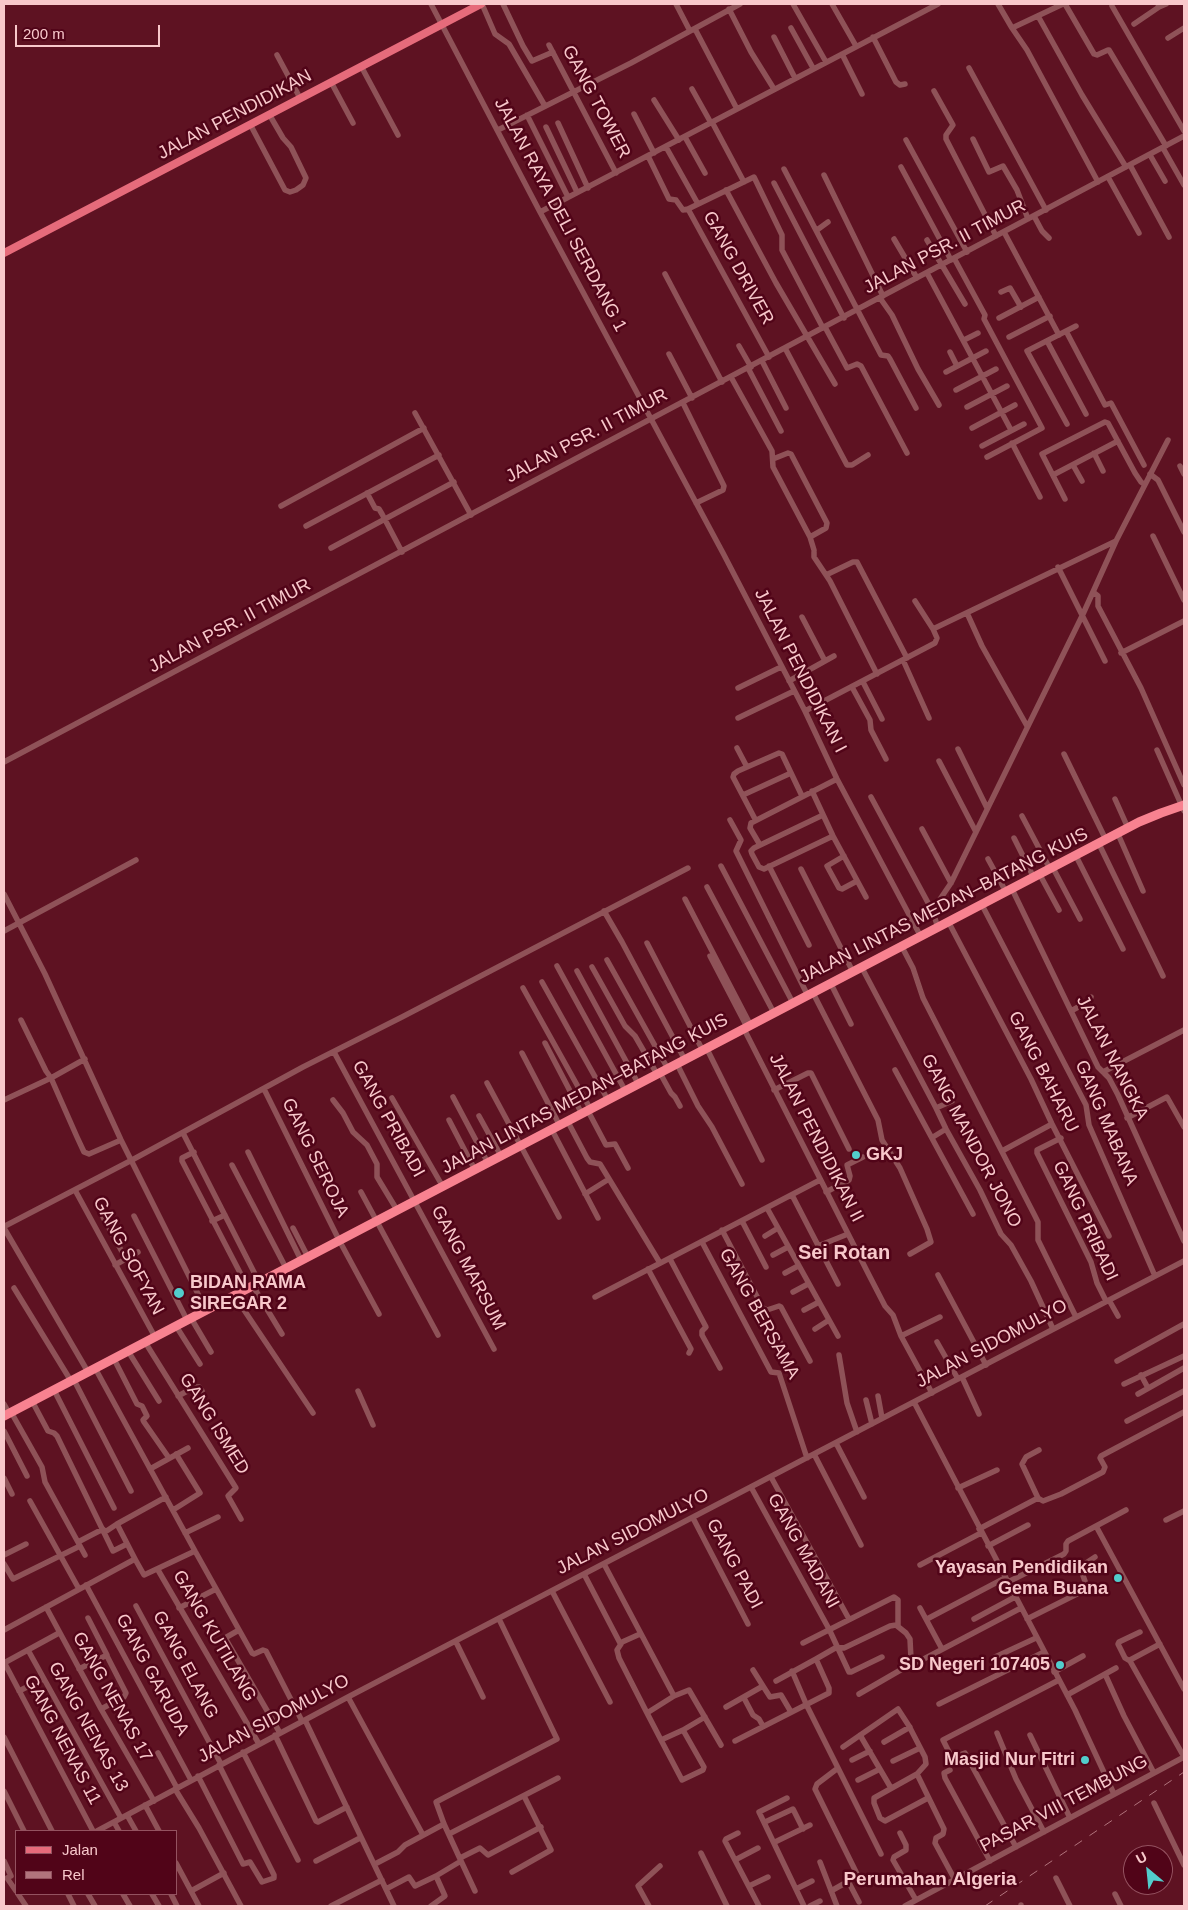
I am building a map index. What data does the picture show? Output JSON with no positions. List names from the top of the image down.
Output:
{
  "streets": {
    "highway": ["JALAN LINTAS MEDAN–BATANG KUIS"],
    "main road": ["JALAN PENDIDIKAN"],
    "street": [
      "GANG TOWER",
      "JALAN RAYA DELI SERDANG 1",
      "JALAN PSR. II TIMUR",
      "GANG DRIVER",
      "JALAN PENDIDIKAN I",
      "JALAN NANGKA",
      "GANG BAHARU",
      "GANG PRIBADI",
      "GANG MABANA",
      "JALAN PENDIDIKAN II",
      "GANG MANDOR JONO",
      "GANG SEROJA",
      "GANG SOFYAN",
      "GANG MARSUM",
      "GANG BERSAMA",
      "JALAN SIDOMULYO",
      "GANG ISMED",
      "GANG MADANI",
      "GANG PADI",
      "GANG KUTILANG",
      "GANG ELANG",
      "GANG GARUDA",
      "GANG NENAS 17",
      "GANG NENAS 13",
      "GANG NENAS 11",
      "PASAR VIII TEMBUNG"
    ]
  },
  "crossings": [
    ["JALAN PENDIDIKAN", "JALAN RAYA DELI SERDANG 1"],
    ["JALAN RAYA DELI SERDANG 1", "JALAN PSR. II TIMUR"],
    ["JALAN RAYA DELI SERDANG 1", "JALAN PENDIDIKAN I"],
    ["JALAN PSR. II TIMUR", "GANG DRIVER"],
    ["JALAN PSR. II TIMUR", "JALAN PENDIDIKAN I"],
    ["JALAN PENDIDIKAN I", "JALAN LINTAS MEDAN–BATANG KUIS"],
    ["JALAN LINTAS MEDAN–BATANG KUIS", "JALAN NANGKA"],
    ["JALAN LINTAS MEDAN–BATANG KUIS", "GANG BAHARU"],
    ["JALAN LINTAS MEDAN–BATANG KUIS", "GANG PRIBADI"],
    ["JALAN LINTAS MEDAN–BATANG KUIS", "GANG MABANA"],
    ["JALAN LINTAS MEDAN–BATANG KUIS", "JALAN PENDIDIKAN II"],
    ["JALAN LINTAS MEDAN–BATANG KUIS", "GANG MANDOR JONO"],
    ["JALAN LINTAS MEDAN–BATANG KUIS", "GANG SEROJA"],
    ["JALAN LINTAS MEDAN–BATANG KUIS", "GANG SOFYAN"],
    ["JALAN LINTAS MEDAN–BATANG KUIS", "GANG MARSUM"],
    ["JALAN LINTAS MEDAN–BATANG KUIS", "GANG ISMED"],
    ["GANG BAHARU", "GANG PRIBADI"],
    ["GANG PRIBADI", "GANG MARSUM"],
    ["GANG PRIBADI", "JALAN SIDOMULYO"],
    ["GANG MABANA", "JALAN SIDOMULYO"],
    ["JALAN PENDIDIKAN II", "JALAN SIDOMULYO"],
    ["GANG MANDOR JONO", "JALAN SIDOMULYO"],
    ["GANG BERSAMA", "JALAN SIDOMULYO"],
    ["JALAN SIDOMULYO", "GANG MADANI"],
    ["JALAN SIDOMULYO", "GANG PADI"],
    ["JALAN SIDOMULYO", "GANG KUTILANG"],
    ["JALAN SIDOMULYO", "GANG ELANG"],
    ["JALAN SIDOMULYO", "GANG GARUDA"],
    ["JALAN SIDOMULYO", "GANG NENAS 17"],
    ["JALAN SIDOMULYO", "GANG NENAS 13"]
  ],
  "districts": ["Sei Rotan", "Perumahan Algeria"],
  "places": [
    "GKJ",
    "BIDAN RAMA SIREGAR 2",
    "Yayasan Pendidikan Gema Buana",
    "SD Negeri 107405",
    "Masjid Nur Fitri"
  ],
  "legend": ["Jalan", "Rel"],
  "scale_bar": "200 m",
  "north": "top left"
}
